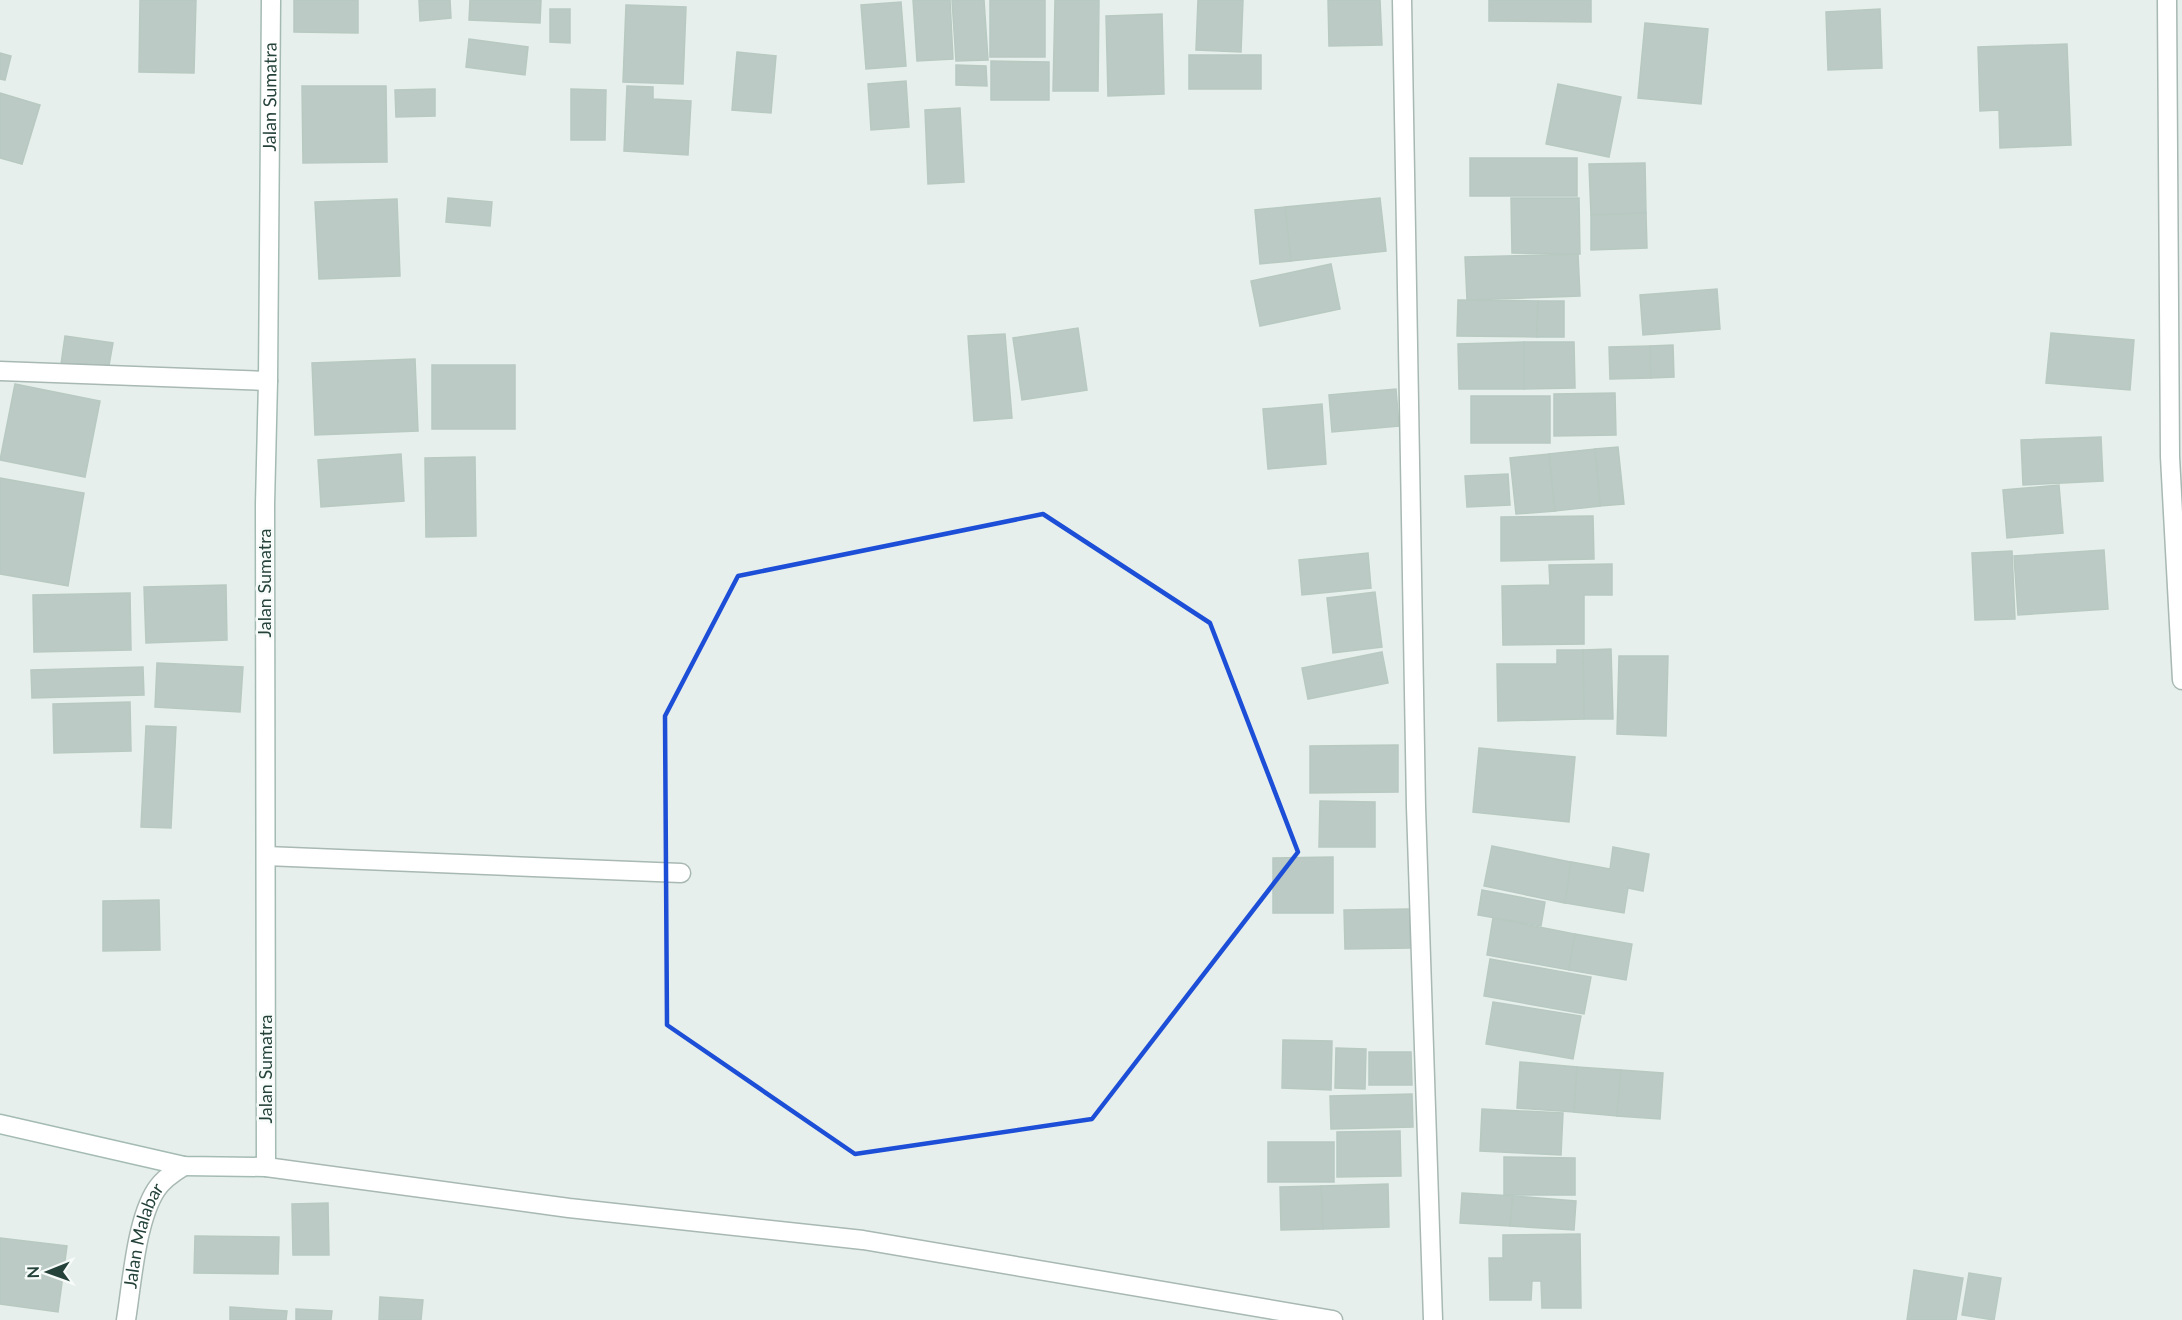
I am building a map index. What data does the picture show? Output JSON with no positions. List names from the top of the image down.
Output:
{
  "streets": {
    "street": ["Jalan Sumatra", "Jalan Malabar"]
  },
  "north": "left"
}
